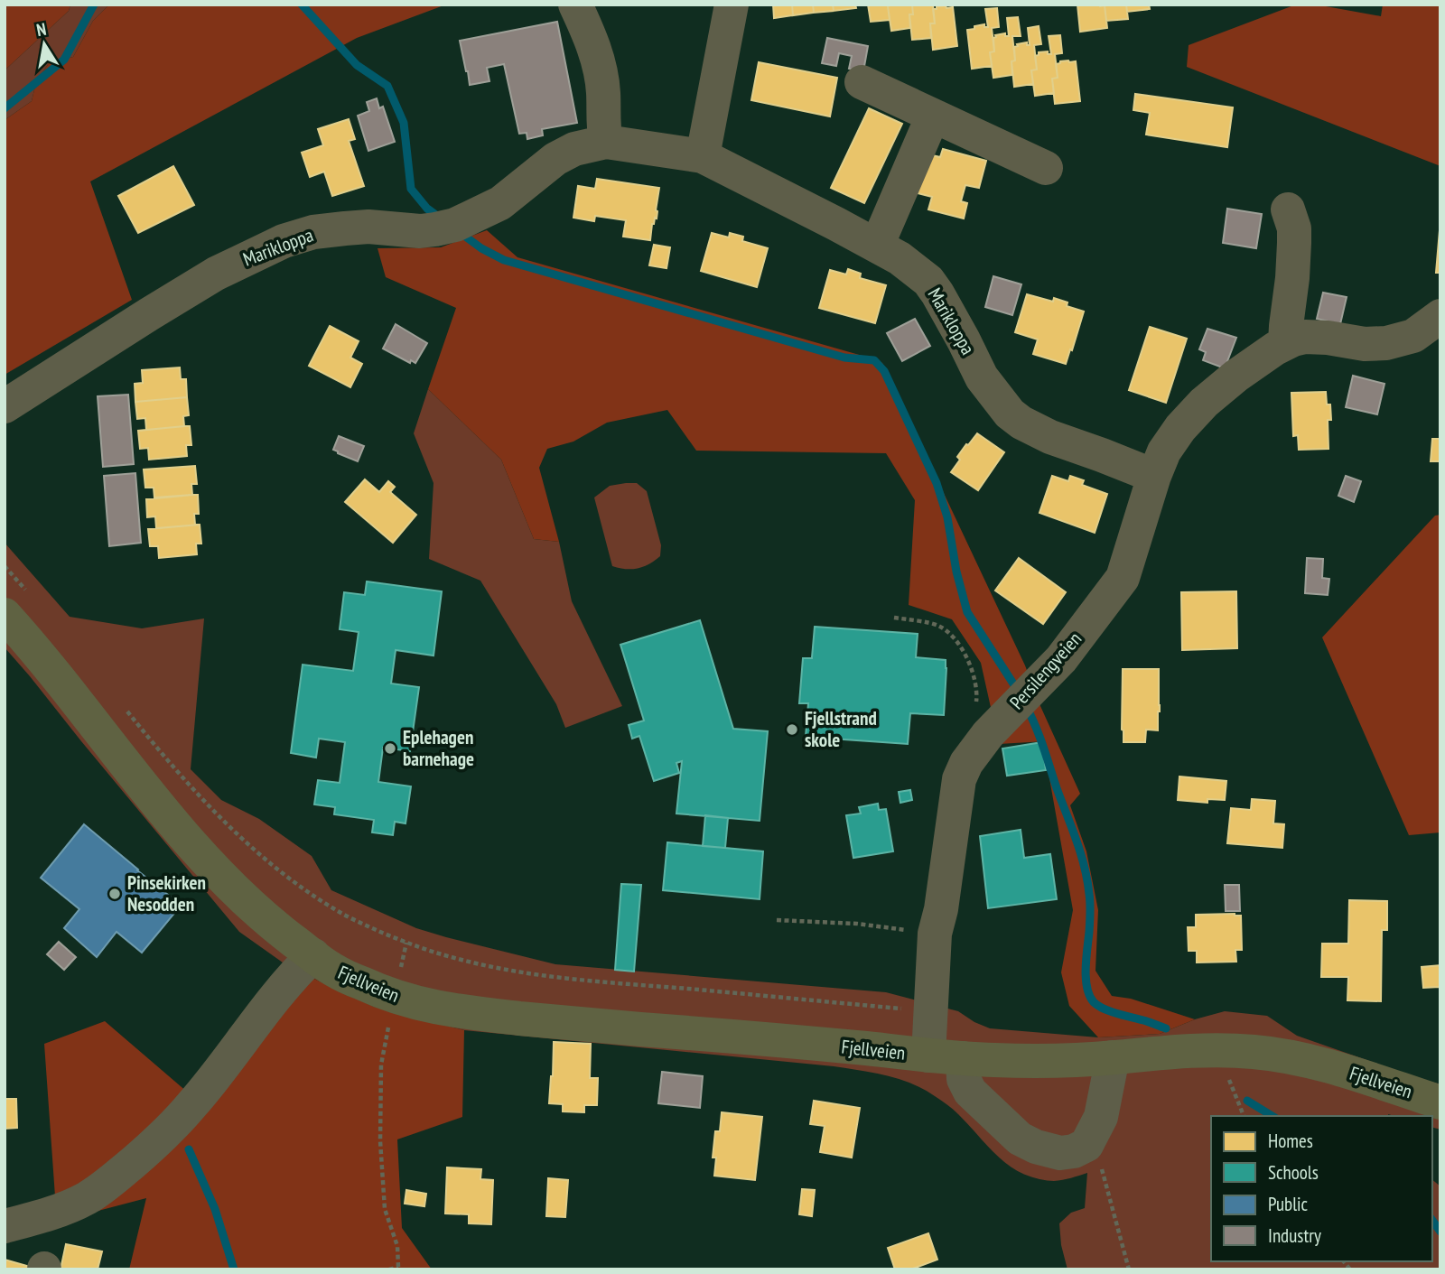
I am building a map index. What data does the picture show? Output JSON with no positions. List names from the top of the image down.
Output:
{
  "streets": {
    "main road": ["Fjellveien"],
    "street": ["Marikloppa", "Persilengveien"]
  },
  "crossings": [
    ["Marikloppa", "Persilengveien"],
    ["Persilengveien", "Fjellveien"]
  ],
  "places": ["Fjellstrand skole", "Eplehagen barnehage", "Pinsekirken Nesodden"],
  "legend": [
    "Homes",
    "Schools",
    "Public",
    "Industry"
  ],
  "north": "top"
}
